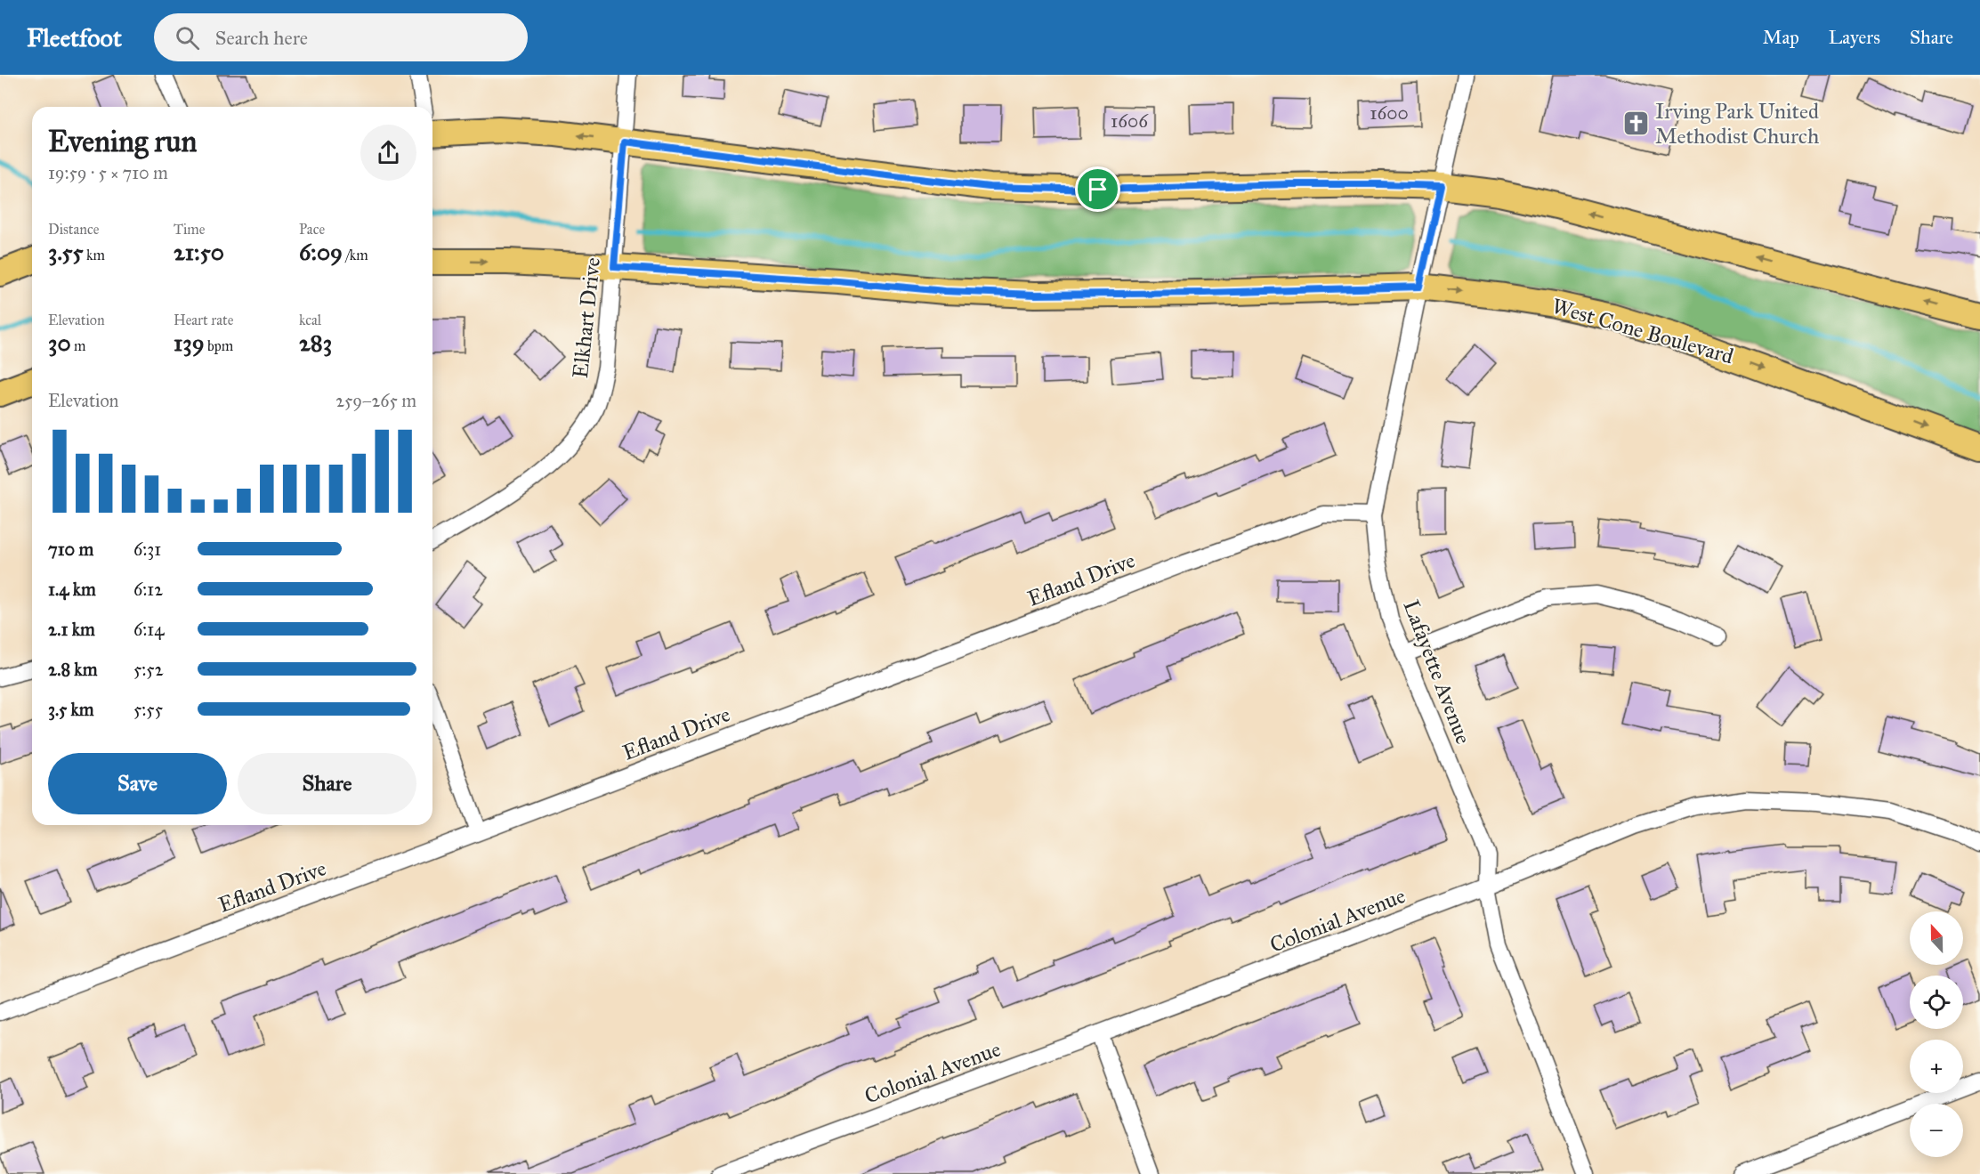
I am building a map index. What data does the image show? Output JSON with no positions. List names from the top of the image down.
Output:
{
  "streets": {
    "main road": ["West Cone Boulevard"],
    "street": [
      "Elkhart Drive",
      "Efland Drive",
      "Lafayette Avenue",
      "Colonial Avenue"
    ]
  },
  "crossings": [
    ["Elkhart Drive", "West Cone Boulevard"],
    ["West Cone Boulevard", "Lafayette Avenue"],
    ["Efland Drive", "Lafayette Avenue"],
    ["Lafayette Avenue", "Colonial Avenue"]
  ],
  "places": {
    "church": ["Irving Park United Methodist Church"]
  },
  "house_numbers": ["1600", "1606"],
  "north": "top",
  "page": {
    "header": "Fleetfoot",
    "search": "Search here",
    "nav": ["Map", "Layers", "Share"],
    "heading": ["Evening run", "19:59 · 5 × 710 m"],
    "stats": [
      ["Distance", "3.55 km"],
      ["Time", "21:50"],
      ["Pace", "6:09 /km"],
      ["Elevation", "30 m"],
      ["Heart rate", "139 bpm"],
      ["kcal", "283"]
    ],
    "chart": ["Elevation", "259–265 m"],
    "list": [
      {
        "name": "710 m",
        "note": "6:31"
      },
      {
        "name": "1.4 km",
        "note": "6:12"
      },
      {
        "name": "2.1 km",
        "note": "6:14"
      },
      {
        "name": "2.8 km",
        "note": "5:52"
      },
      {
        "name": "3.5 km",
        "note": "5:55"
      }
    ],
    "buttons": ["Save", "Share"],
    "map_buttons": ["+", "−"]
  }
}
